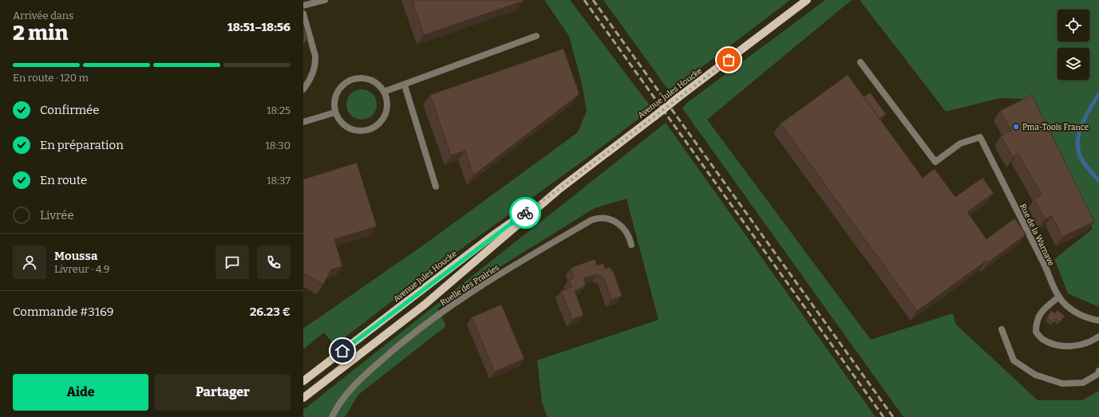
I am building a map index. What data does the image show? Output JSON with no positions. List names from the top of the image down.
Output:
{
  "streets": {
    "main road": ["Avenue Jules Houcke"],
    "street": ["Rue de la Warnave", "Ruelle des Prairies"]
  },
  "places": ["Pma-Tools France"],
  "page": {
    "heading": ["2 min", "Arrivée dans", "18:51–18:56"],
    "panel": [
      "Moussa",
      "Livreur · 4.9",
      "Commande #3169",
      "26.23 €"
    ],
    "bar": "En route · 120 m",
    "list": [
      ["Confirmée", "18:25"],
      ["En préparation", "18:30"],
      ["En route", "18:37"],
      "Livrée"
    ],
    "buttons": ["Aide", "Partager"]
  }
}
